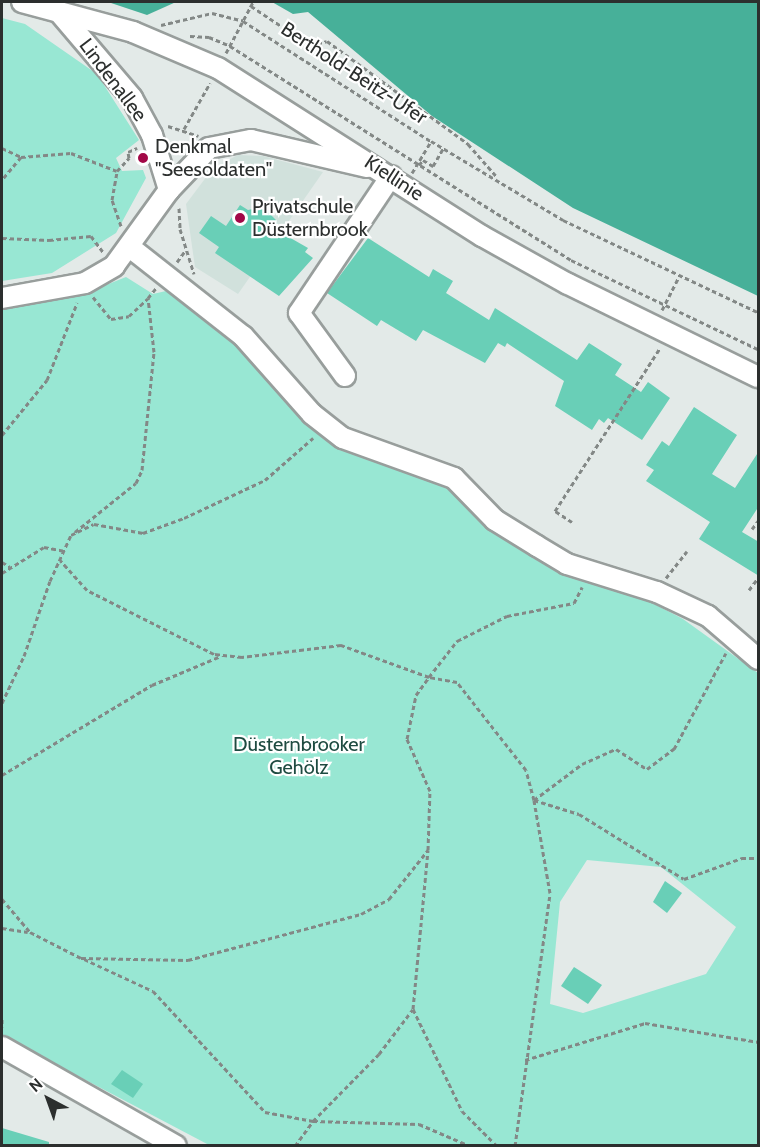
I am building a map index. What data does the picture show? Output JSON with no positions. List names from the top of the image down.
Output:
{
  "streets": {
    "street": ["Lindenallee", "Kiellinie"],
    "path": ["Berthold-Beitz-Ufer"]
  },
  "crossings": [
    ["Lindenallee", "Kiellinie"]
  ],
  "parks": ["Düsternbrooker Gehölz"],
  "places": ["Denkmal \"Seesoldaten\"", "Privatschule Düsternbrook"],
  "north": "top left"
}
